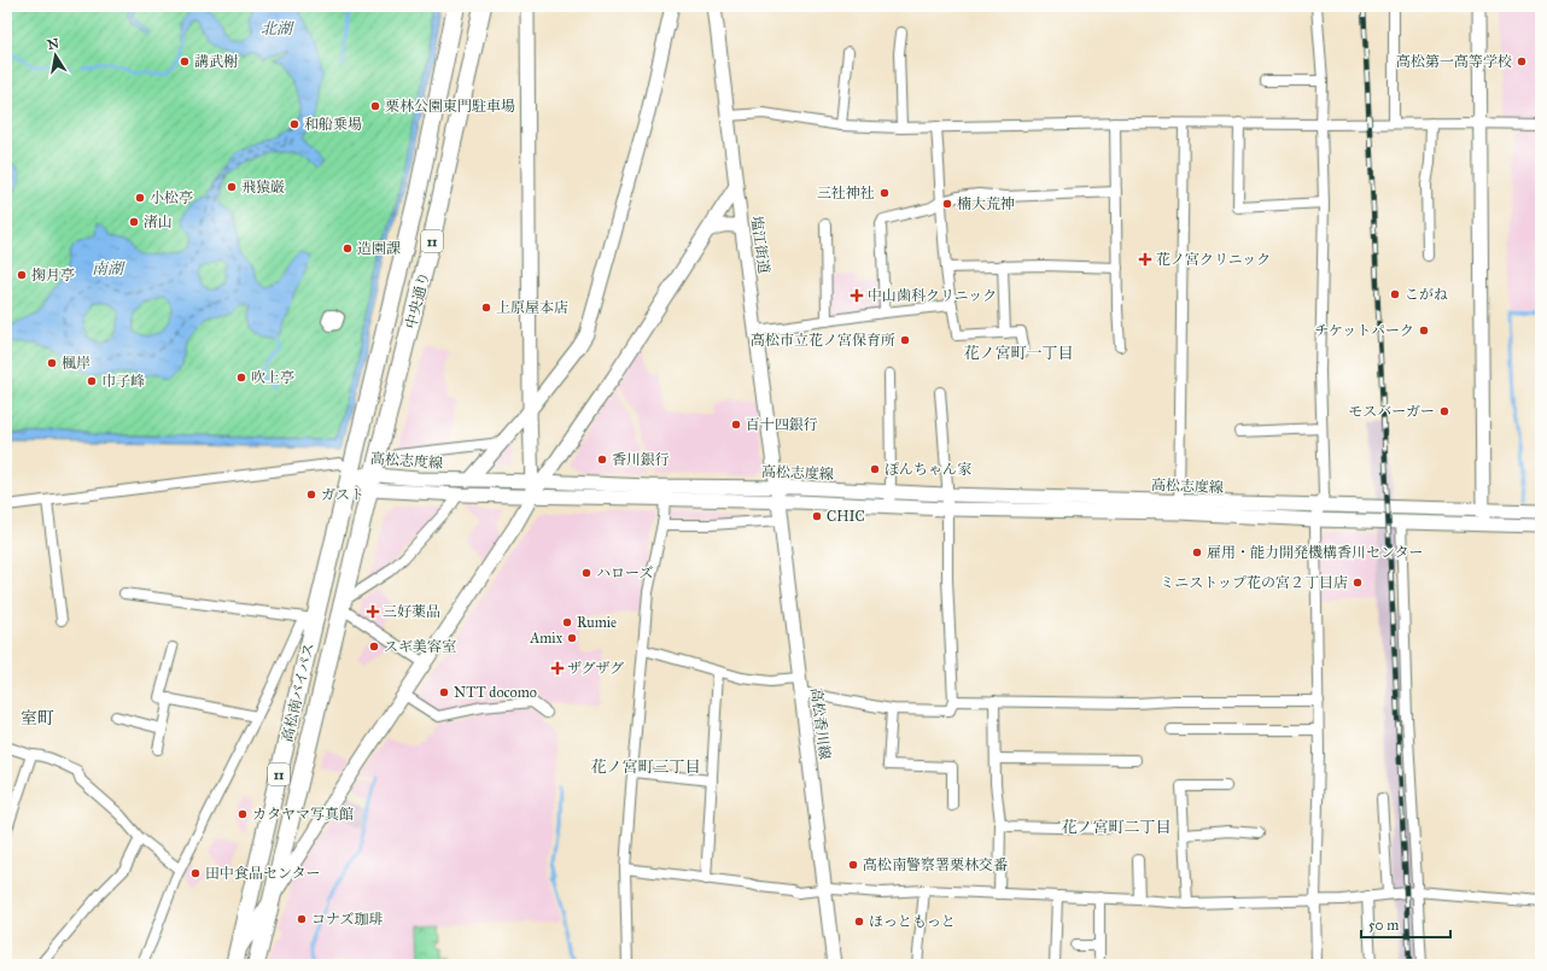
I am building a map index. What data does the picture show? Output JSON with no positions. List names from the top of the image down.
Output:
{
  "streets": {
    "highway": ["11", "中央通り", "高松南バイパス"],
    "main road": ["塩江街道", "高松志度線", "高松香川線"]
  },
  "crossings": [
    ["塩江街道", "高松志度線"],
    ["塩江街道", "高松香川線"],
    ["中央通り", "高松志度線"],
    ["中央通り", "高松南バイパス"],
    ["高松志度線", "高松香川線"]
  ],
  "districts": [
    "花ノ宮町一丁目",
    "室町",
    "花ノ宮町三丁目",
    "花ノ宮町二丁目"
  ],
  "water": ["北湖", "南湖"],
  "places": {
    "other": [
      "講武榭",
      "高松第一高等学校",
      "栗林公園東門駐車場",
      "和船乗場",
      "飛猿巌",
      "三社神社",
      "小松亭",
      "楠大荒神",
      "渚山",
      "造園課",
      "掬月亭",
      "こがね",
      "上原屋本店",
      "チケットパーク",
      "高松市立花ノ宮保育所",
      "楓岸",
      "吹上亭",
      "巾子峰",
      "モスバーガー",
      "百十四銀行",
      "香川銀行",
      "ぽんちゃん家",
      "ガスト",
      "CHIC",
      "雇用・能力開発機構香川センター",
      "ハローズ",
      "ミニストップ花の宮２丁目店",
      "Rumie",
      "Amix",
      "スギ美容室",
      "NTT docomo",
      "カタヤマ写真館",
      "高松南警察署栗林交番",
      "田中食品センター",
      "コナズ珈琲",
      "ほっともっと"
    ],
    "health": [
      "花ノ宮クリニック",
      "中山歯科クリニック",
      "三好薬品",
      "ザグザグ"
    ]
  },
  "scale_bar": "50 m",
  "north": "top"
}
